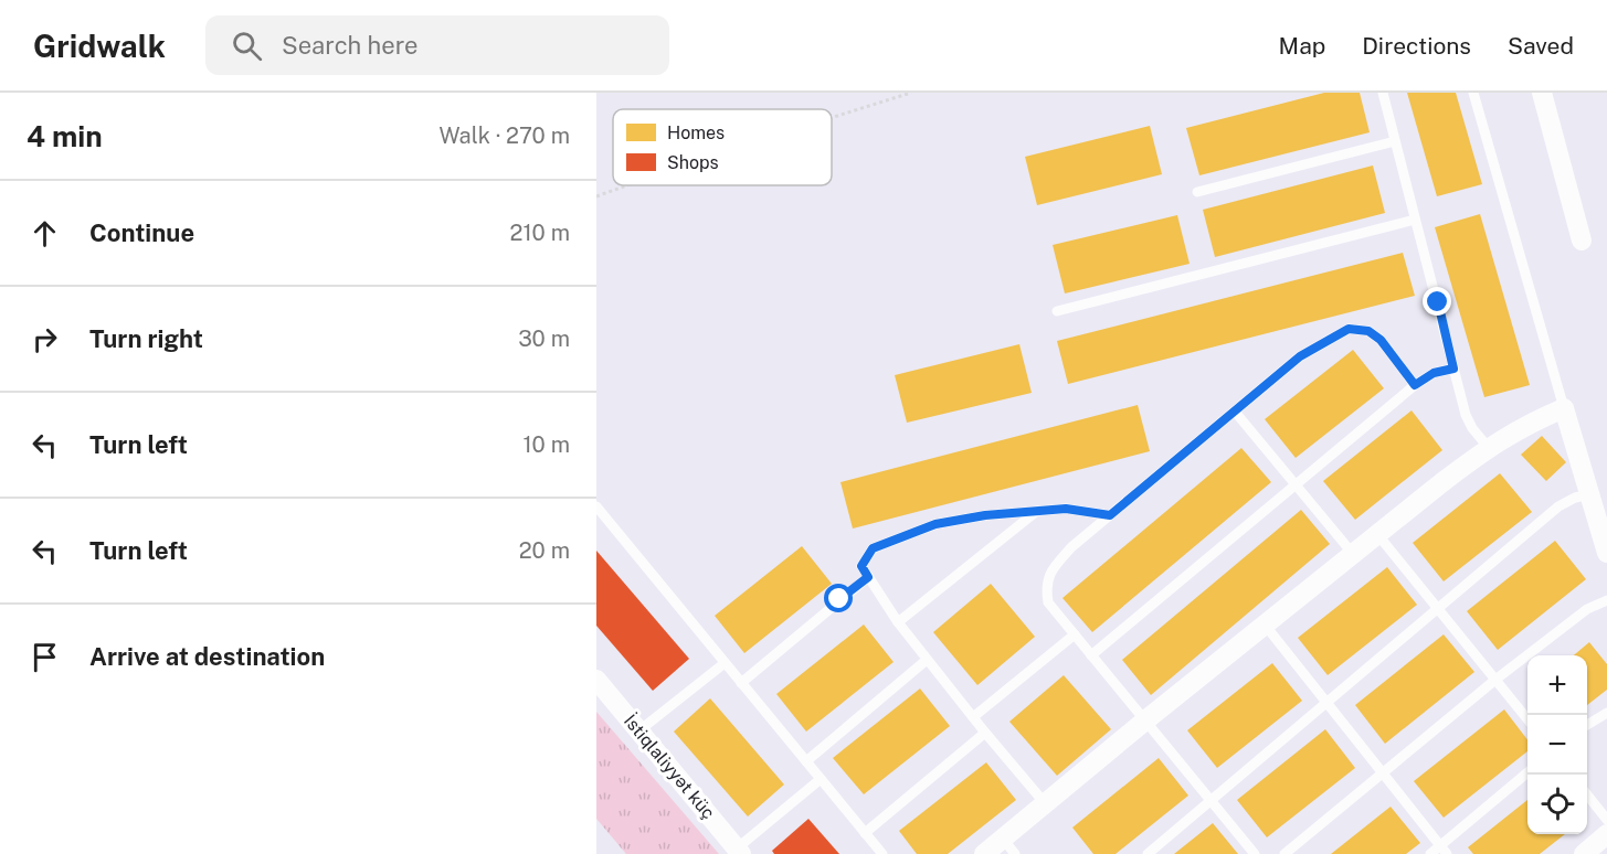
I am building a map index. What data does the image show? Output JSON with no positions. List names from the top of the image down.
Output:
{
  "streets": {
    "street": ["İstiqlaliyyət küç"]
  },
  "legend": ["Homes", "Shops"],
  "page": {
    "header": "Gridwalk",
    "search": "Search here",
    "nav": ["Map", "Directions", "Saved"],
    "heading": ["4 min", "Walk · 270 m"],
    "list": [
      ["Continue", "210 m"],
      ["Turn right", "30 m"],
      ["Turn left", "10 m"],
      ["Turn left", "20 m"],
      "Arrive at destination"
    ],
    "map_buttons": ["+", "−"]
  }
}
